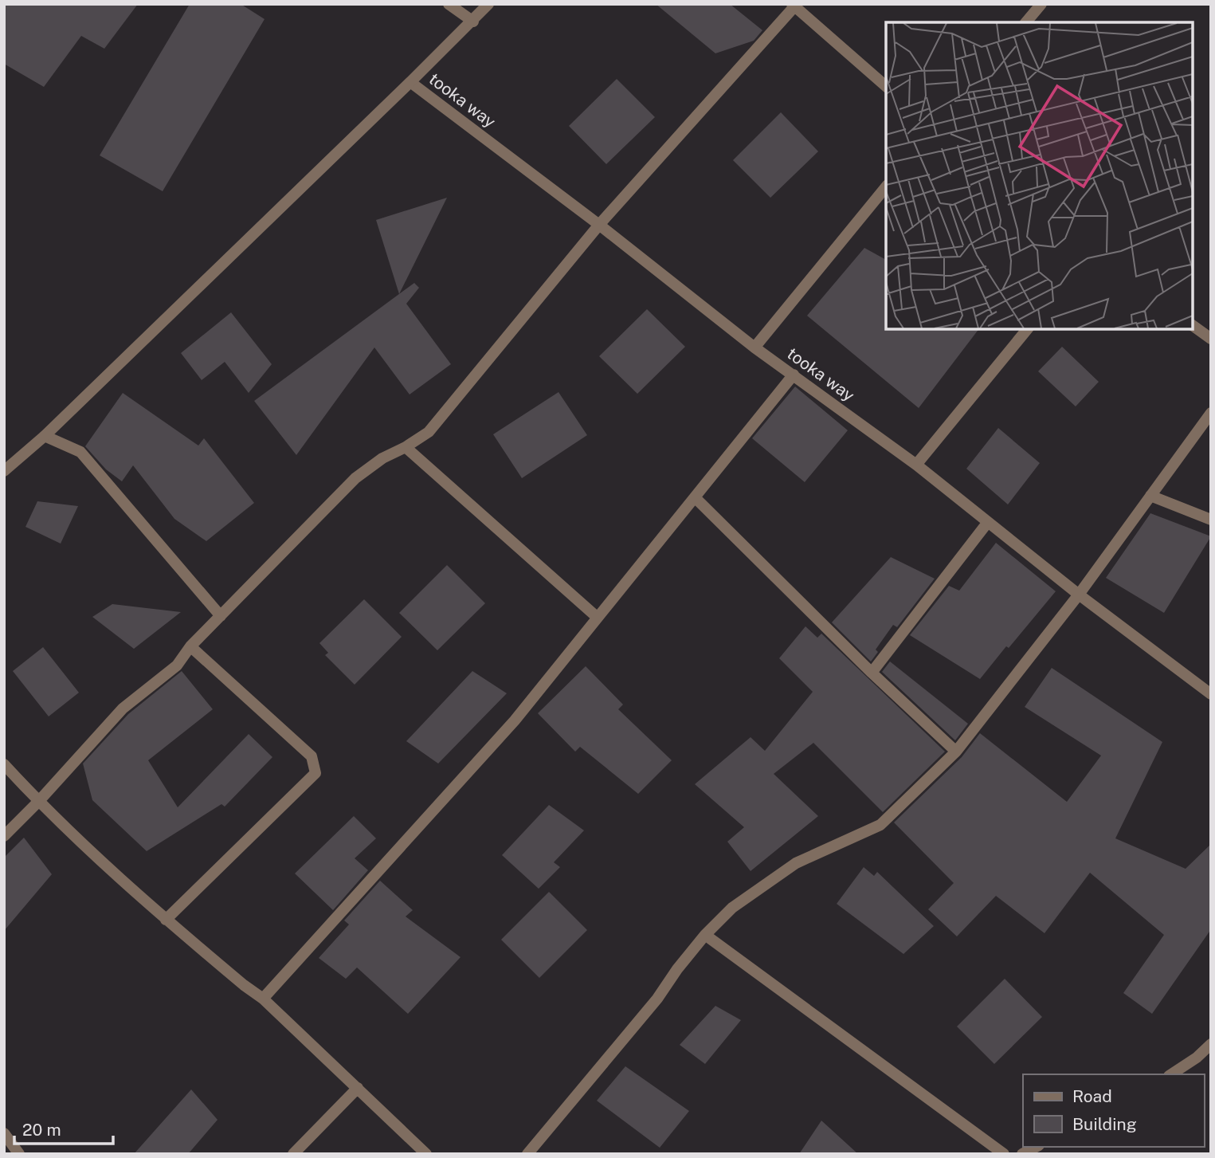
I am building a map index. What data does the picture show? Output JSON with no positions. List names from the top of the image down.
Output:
{
  "streets": {
    "street": ["tooka way"]
  },
  "legend": ["Road", "Building"],
  "scale_bar": "20 m"
}
